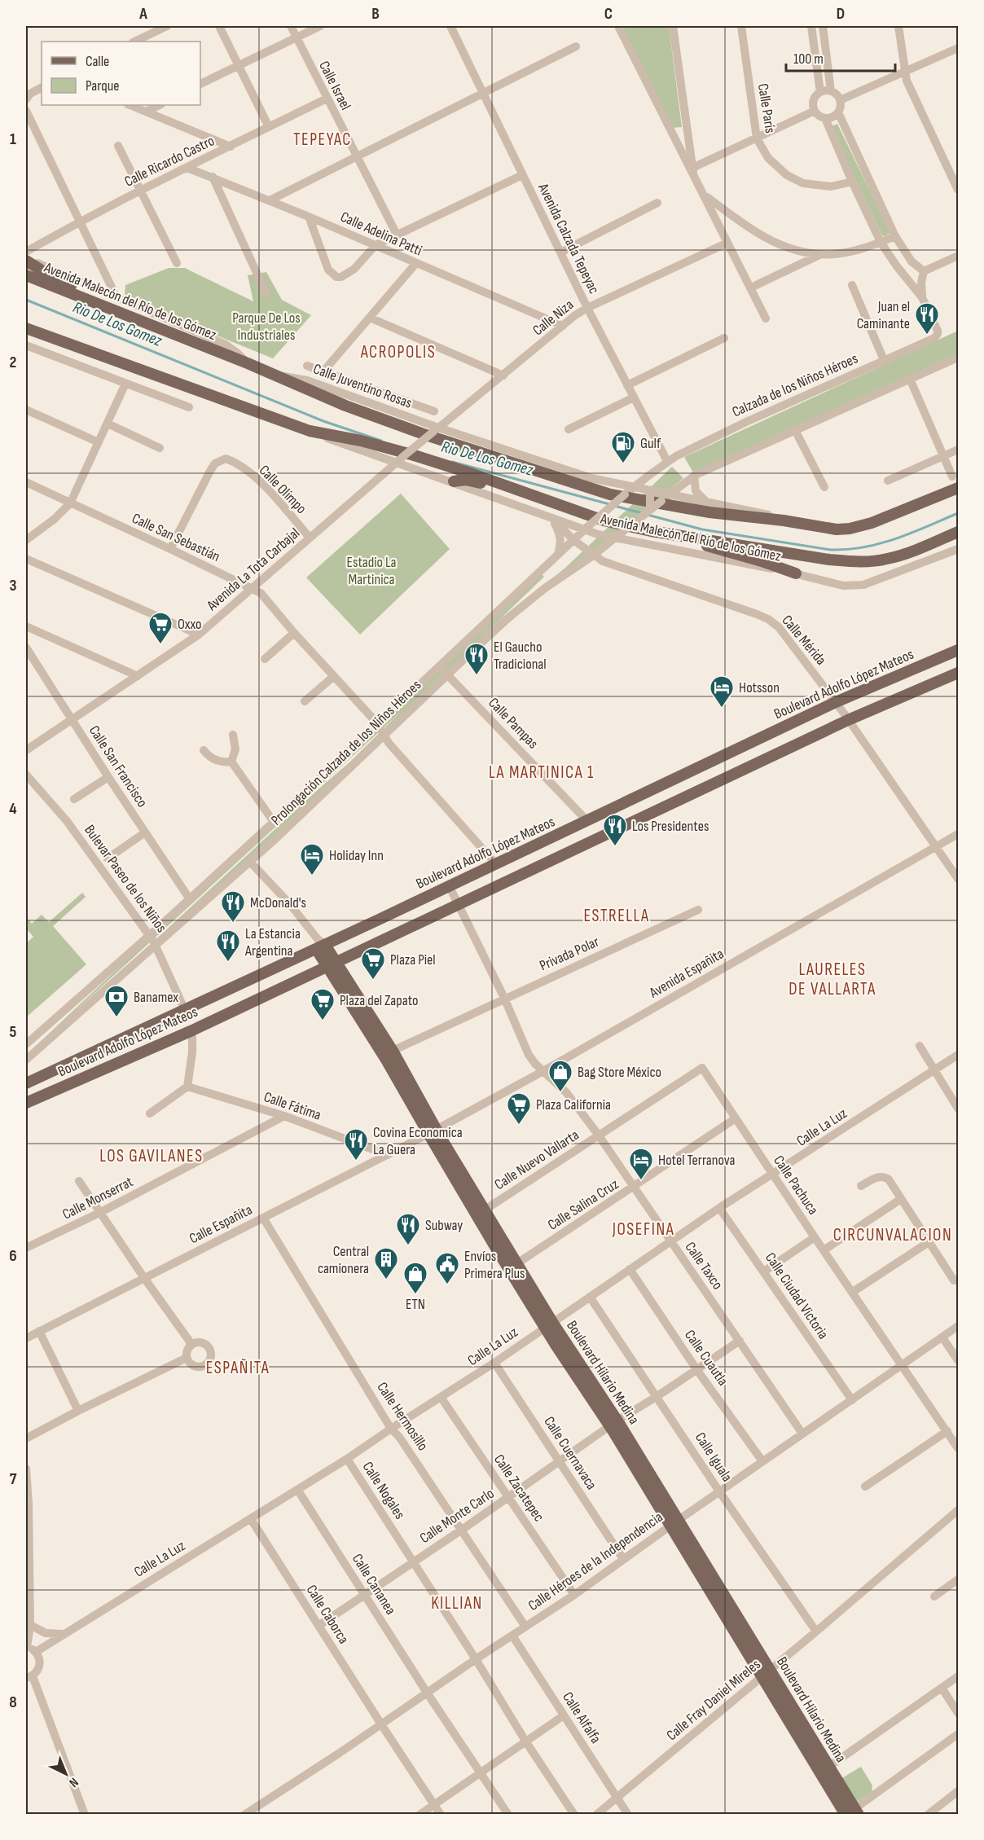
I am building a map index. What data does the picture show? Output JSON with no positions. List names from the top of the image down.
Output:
{
  "streets": {
    "main road": ["Avenida Malecón del Río de los Gómez", "Boulevard Adolfo López Mateos", "Boulevard Hilario Medina"],
    "street": [
      "Calle Israel",
      "Calle París",
      "Calle Ricardo Castro",
      "Calle Adelina Patti",
      "Avenida Calzada Tepeyac",
      "Calle Niza",
      "Calzada de los Niños Héroes",
      "Calle Juventino Rosas",
      "Calle Olimpo",
      "Calle San Sebastián",
      "Avenida La Tota Carbajal",
      "Calle Mérida",
      "Calle Pampas",
      "Prolongación Calzada de los Niños Héroes",
      "Calle San Francisco",
      "Bulevar Paseo de los Niños",
      "Privada Polar",
      "Avenida Españita",
      "Calle Fátima",
      "Calle La Luz",
      "Calle Nuevo Vallarta",
      "Calle Pachuca",
      "Calle Monserrat",
      "Calle Salina Cruz",
      "Calle Españita",
      "Calle Taxco",
      "Calle Ciudad Victoria",
      "Calle Cuautla",
      "Calle Hermosillo",
      "Calle Cuernavaca",
      "Calle Iguala",
      "Calle Zacatepec",
      "Calle Nogales",
      "Calle Monte Carlo",
      "Calle Héroes de la Independencia",
      "Calle Cananea",
      "Calle Caborca",
      "Calle Fray Daniel Mireles",
      "Calle Alfalfa"
    ]
  },
  "crossings": [
    ["Calle Israel", "Calle Ricardo Castro"],
    ["Calle Ricardo Castro", "Calle Adelina Patti"],
    ["Calle Adelina Patti", "Calle Niza"],
    ["Avenida Calzada Tepeyac", "Calle Niza"],
    ["Avenida Calzada Tepeyac", "Calzada de los Niños Héroes"],
    ["Avenida Calzada Tepeyac", "Prolongación Calzada de los Niños Héroes"],
    ["Avenida Malecón del Río de los Gómez", "Calle Niza"],
    ["Avenida Malecón del Río de los Gómez", "Calle Juventino Rosas"],
    ["Avenida Malecón del Río de los Gómez", "Avenida La Tota Carbajal"],
    ["Avenida Malecón del Río de los Gómez", "Calle Mérida"],
    ["Avenida Malecón del Río de los Gómez", "Prolongación Calzada de los Niños Héroes"],
    ["Calle Niza", "Calle Juventino Rosas"],
    ["Calle Niza", "Avenida La Tota Carbajal"],
    ["Calzada de los Niños Héroes", "Prolongación Calzada de los Niños Héroes"],
    ["Calle Juventino Rosas", "Avenida La Tota Carbajal"],
    ["Calle Olimpo", "Calle San Sebastián"],
    ["Calle Olimpo", "Avenida La Tota Carbajal"],
    ["Calle San Sebastián", "Avenida La Tota Carbajal"],
    ["Calle San Sebastián", "Boulevard Adolfo López Mateos"],
    ["Calle San Sebastián", "Prolongación Calzada de los Niños Héroes"],
    ["Avenida La Tota Carbajal", "Calle San Francisco"],
    ["Calle Mérida", "Boulevard Adolfo López Mateos"],
    ["Calle Mérida", "Prolongación Calzada de los Niños Héroes"],
    ["Calle Mérida", "Avenida Españita"],
    ["Boulevard Adolfo López Mateos", "Calle Pampas"],
    ["Boulevard Adolfo López Mateos", "Bulevar Paseo de los Niños"],
    ["Boulevard Adolfo López Mateos", "Calle Taxco"],
    ["Boulevard Adolfo López Mateos", "Boulevard Hilario Medina"],
    ["Calle Pampas", "Prolongación Calzada de los Niños Héroes"],
    ["Prolongación Calzada de los Niños Héroes", "Calle San Francisco"],
    ["Prolongación Calzada de los Niños Héroes", "Bulevar Paseo de los Niños"],
    ["Privada Polar", "Calle Taxco"],
    ["Privada Polar", "Boulevard Hilario Medina"],
    ["Avenida Españita", "Calle Españita"],
    ["Avenida Españita", "Calle Taxco"],
    ["Avenida Españita", "Boulevard Hilario Medina"],
    ["Calle Fátima", "Calle Monserrat"],
    ["Calle Fátima", "Calle Españita"],
    ["Calle La Luz", "Calle Pachuca"],
    ["Calle La Luz", "Calle Taxco"],
    ["Calle La Luz", "Calle Ciudad Victoria"],
    ["Calle La Luz", "Calle Cuautla"],
    ["Calle La Luz", "Boulevard Hilario Medina"],
    ["Calle La Luz", "Calle Hermosillo"],
    ["Calle La Luz", "Calle Cuernavaca"],
    ["Calle La Luz", "Calle Iguala"],
    ["Calle La Luz", "Calle Zacatepec"],
    ["Calle La Luz", "Calle Nogales"],
    ["Calle La Luz", "Calle Cananea"],
    ["Calle La Luz", "Calle Caborca"],
    ["Calle Nuevo Vallarta", "Calle Pachuca"],
    ["Calle Nuevo Vallarta", "Calle Taxco"],
    ["Calle Nuevo Vallarta", "Boulevard Hilario Medina"],
    ["Calle Pachuca", "Calle Salina Cruz"],
    ["Calle Pachuca", "Calle Héroes de la Independencia"],
    ["Calle Salina Cruz", "Calle Taxco"],
    ["Calle Salina Cruz", "Boulevard Hilario Medina"],
    ["Calle Españita", "Boulevard Hilario Medina"],
    ["Calle Españita", "Calle Hermosillo"],
    ["Calle Taxco", "Calle Monte Carlo"],
    ["Calle Taxco", "Calle Héroes de la Independencia"],
    ["Calle Ciudad Victoria", "Calle Héroes de la Independencia"],
    ["Calle Cuautla", "Calle Monte Carlo"],
    ["Calle Cuautla", "Calle Héroes de la Independencia"],
    ["Boulevard Hilario Medina", "Calle Monte Carlo"],
    ["Boulevard Hilario Medina", "Calle Héroes de la Independencia"],
    ["Boulevard Hilario Medina", "Calle Fray Daniel Mireles"],
    ["Calle Hermosillo", "Calle Monte Carlo"],
    ["Calle Hermosillo", "Calle Héroes de la Independencia"],
    ["Calle Cuernavaca", "Calle Monte Carlo"],
    ["Calle Cuernavaca", "Calle Héroes de la Independencia"],
    ["Calle Iguala", "Calle Monte Carlo"],
    ["Calle Iguala", "Calle Héroes de la Independencia"],
    ["Calle Iguala", "Calle Fray Daniel Mireles"],
    ["Calle Zacatepec", "Calle Monte Carlo"],
    ["Calle Zacatepec", "Calle Héroes de la Independencia"],
    ["Calle Nogales", "Calle Monte Carlo"],
    ["Calle Nogales", "Calle Héroes de la Independencia"],
    ["Calle Monte Carlo", "Calle Cananea"],
    ["Calle Monte Carlo", "Calle Caborca"],
    ["Calle Héroes de la Independencia", "Calle Cananea"],
    ["Calle Héroes de la Independencia", "Calle Caborca"],
    ["Calle Héroes de la Independencia", "Calle Alfalfa"],
    ["Calle Fray Daniel Mireles", "Calle Alfalfa"]
  ],
  "districts": [
    "TEPEYAC",
    "ACROPOLIS",
    "LA MARTINICA 1",
    "ESTRELLA",
    "LAURELES DE VALLARTA",
    "LOS GAVILANES",
    "JOSEFINA",
    "CIRCUNVALACION",
    "ESPAÑITA",
    "KILLIAN"
  ],
  "water": ["Rio De Los Gomez"],
  "parks": ["Parque De Los Industriales", "Estadio La Martinica"],
  "places": {
    "restaurant": [
      "Juan el Caminante",
      "El Gaucho Tradicional",
      "Los Presidentes",
      "McDonald's",
      "La Estancia Argentina",
      "Covina Economica La Guera",
      "Subway"
    ],
    "fuel station": ["Gulf"],
    "supermarket": [
      "Oxxo",
      "Plaza Piel",
      "Plaza del Zapato",
      "Plaza California"
    ],
    "hotel": ["Hotsson", "Holiday Inn", "Hotel Terranova"],
    "bank": ["Banamex"],
    "shop": ["Bag Store México", "ETN"],
    "building": ["Central camionera"],
    "public building": ["Envíos Primera Plus"]
  },
  "legend": ["Calle", "Parque"],
  "scale_bar": "100 m",
  "north": "bottom right",
  "grid": {
    "columns": [
      "A",
      "B",
      "C",
      "D"
    ],
    "rows": [
      "1",
      "2",
      "3",
      "4",
      "5",
      "6",
      "7",
      "8"
    ]
  }
}
